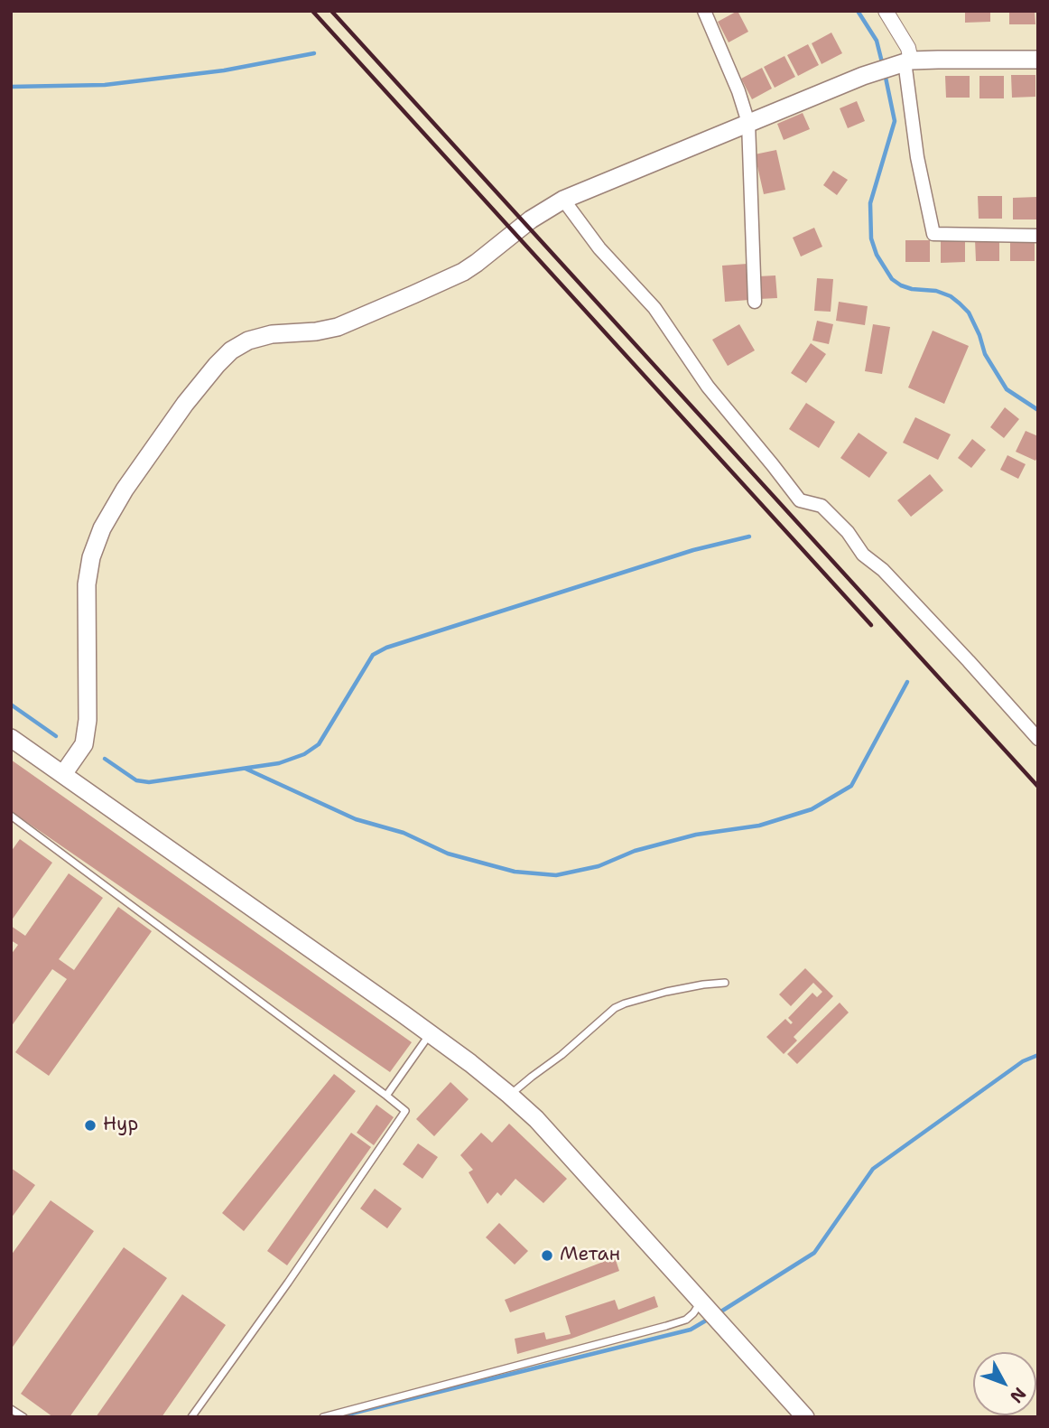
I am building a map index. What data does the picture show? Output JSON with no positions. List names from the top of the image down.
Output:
{
  "places": ["Нур", "Метан"],
  "north": "bottom right"
}
